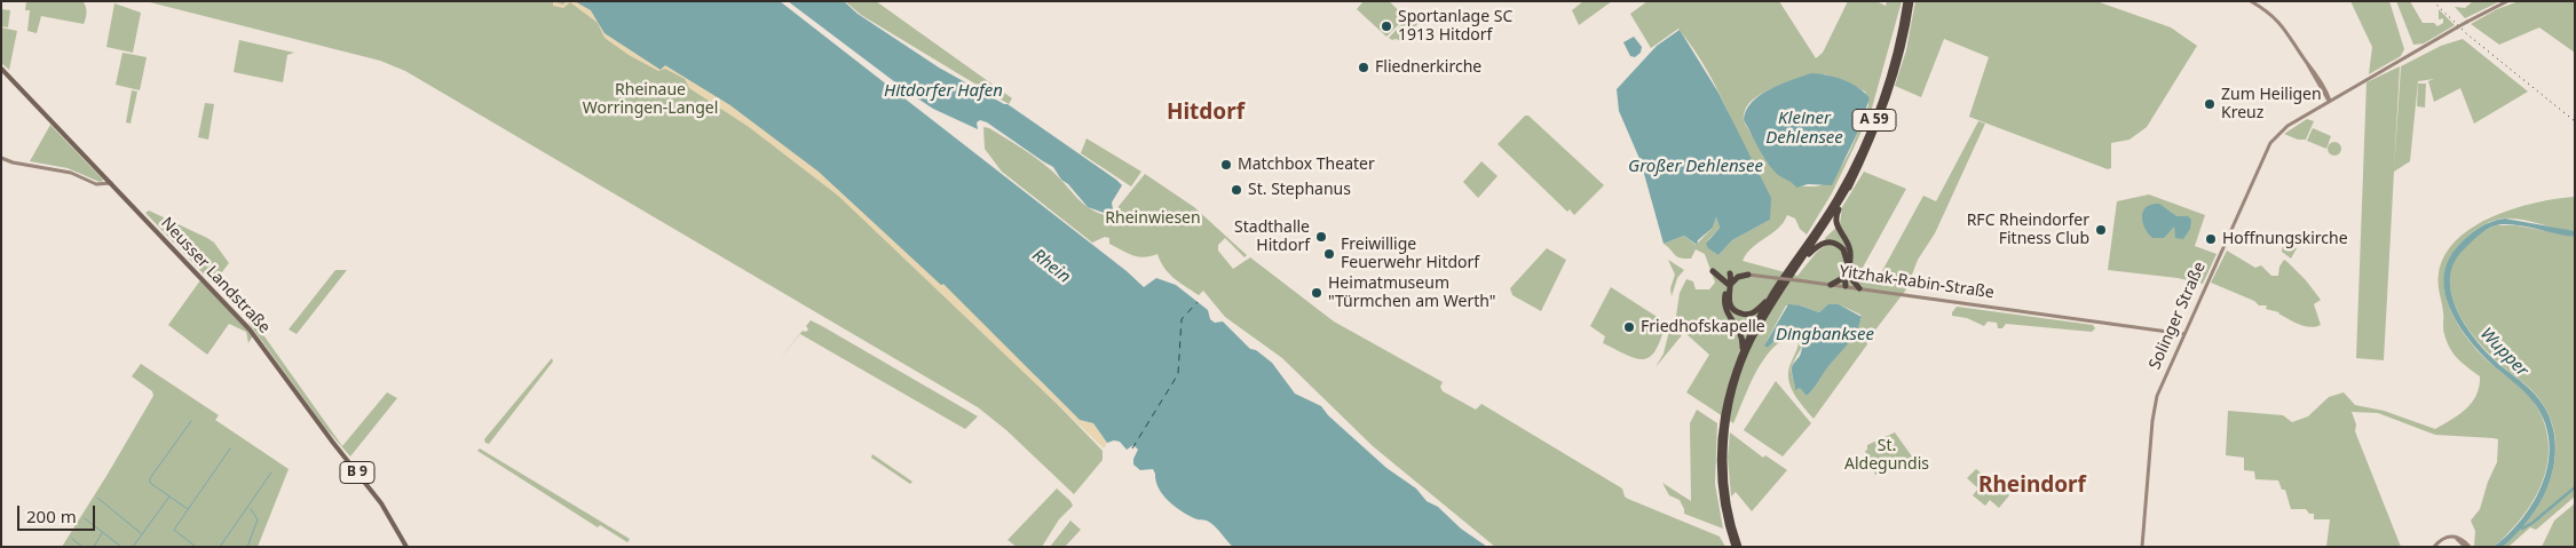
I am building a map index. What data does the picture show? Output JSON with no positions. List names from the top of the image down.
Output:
{
  "streets": {
    "highway": ["A 59"],
    "main road": [
      "Neusser Landstraße",
      "Yitzhak-Rabin-Straße",
      "Solinger Straße",
      "B 9"
    ]
  },
  "crossings": [
    ["Yitzhak-Rabin-Straße", "Solinger Straße"]
  ],
  "districts": ["Hitdorf", "Rheindorf"],
  "water": [
    "Hitdorfer Hafen",
    "Kleiner Dehlensee",
    "Großer Dehlensee",
    "Rhein",
    "Dingbanksee",
    "Wupper"
  ],
  "parks": ["Rheinaue Worringen-Langel", "Rheinwiesen", "St. Aldegundis"],
  "places": [
    "Sportanlage SC 1913 Hitdorf",
    "Fliednerkirche",
    "Zum Heiligen Kreuz",
    "Matchbox Theater",
    "St. Stephanus",
    "RFC Rheindorfer Fitness Club",
    "Stadthalle Hitdorf",
    "Hoffnungskirche",
    "Freiwillige Feuerwehr Hitdorf",
    "Heimatmuseum \"Türmchen am Werth\"",
    "Friedhofskapelle"
  ],
  "scale_bar": "200 m"
}
